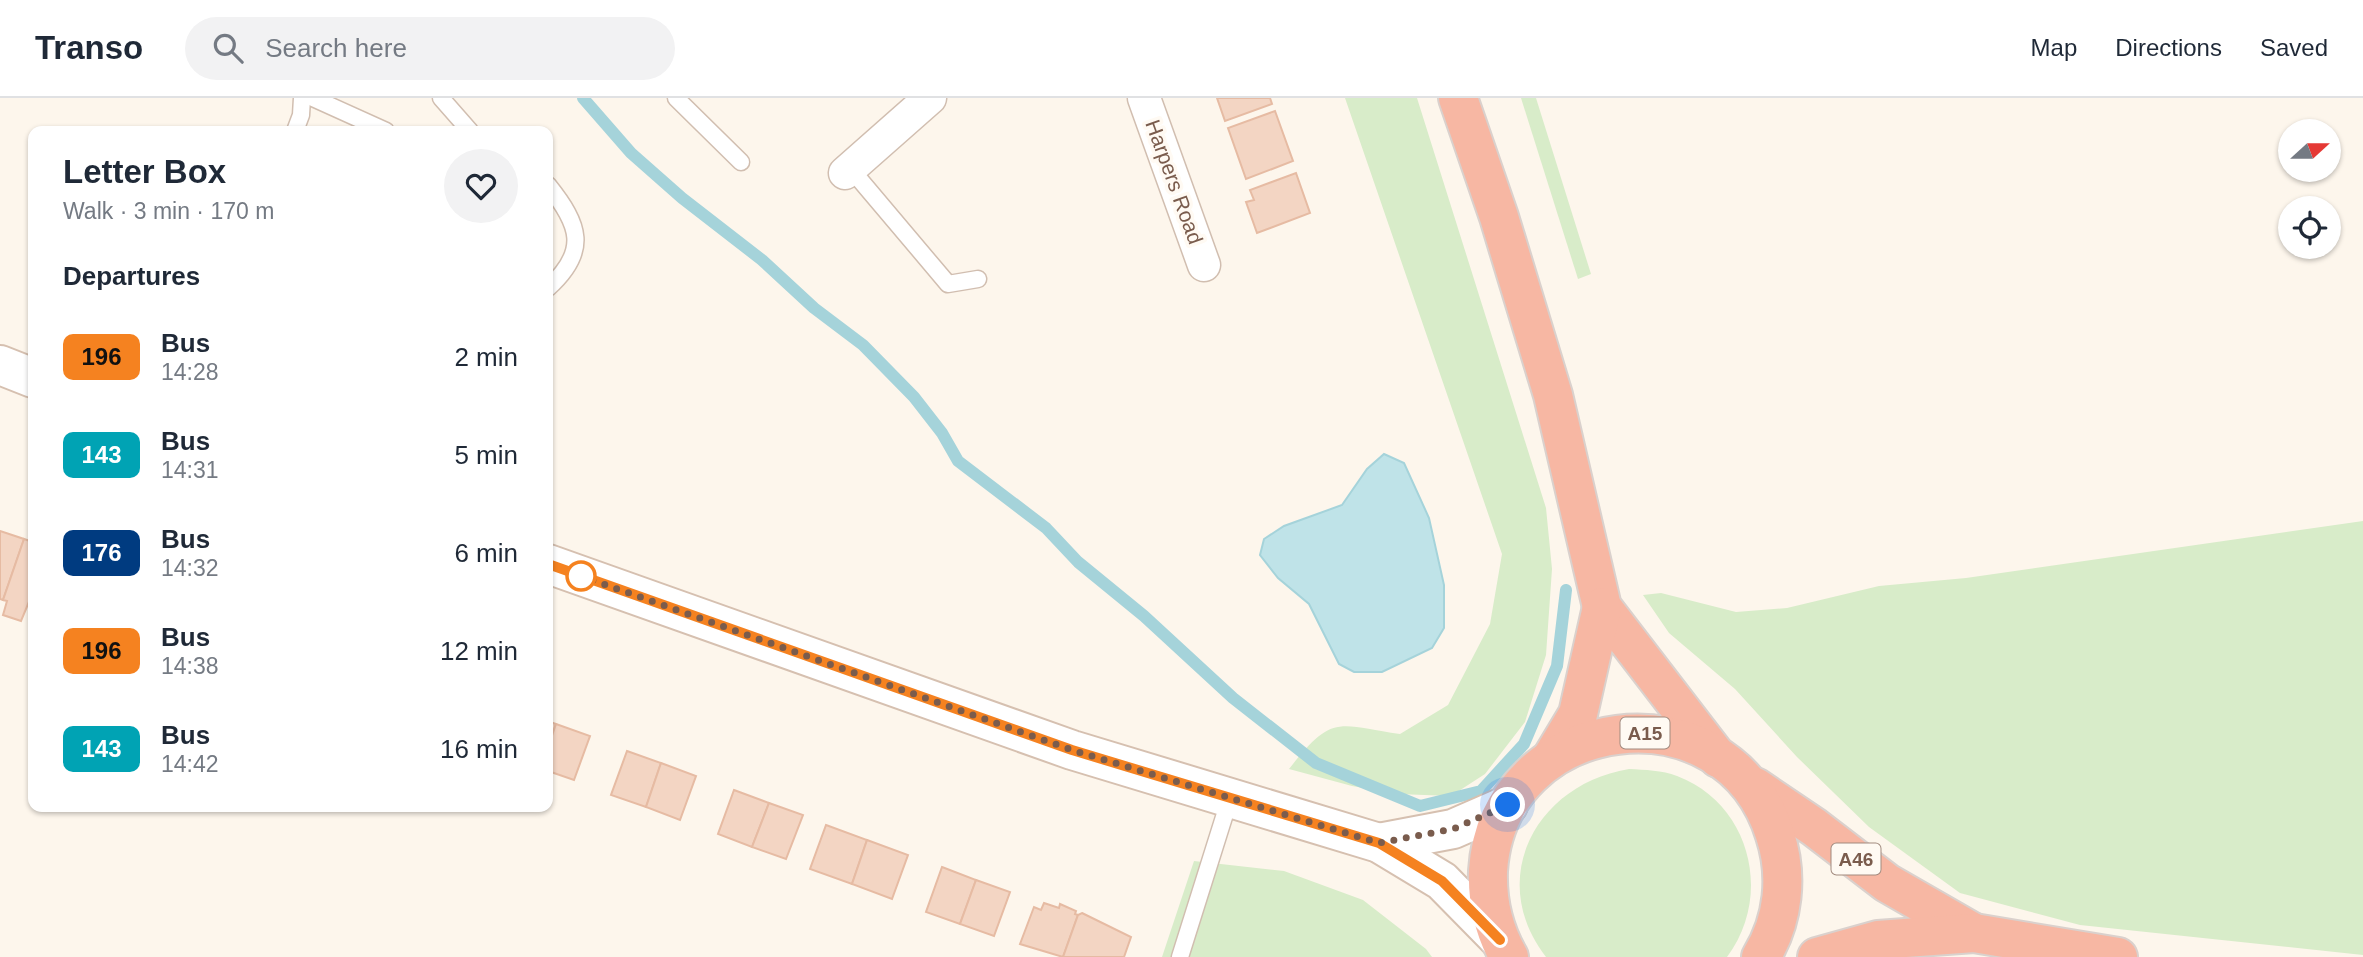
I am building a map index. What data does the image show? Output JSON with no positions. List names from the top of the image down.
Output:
{
  "streets": {
    "highway": ["A15", "A46"],
    "street": ["Harpers Road"]
  },
  "crossings": [
    ["A15", "A46"]
  ],
  "lines": ["bus line 196"],
  "north": "right",
  "page": {
    "header": "Transo",
    "search": "Search here",
    "nav": ["Map", "Directions", "Saved"],
    "heading": [
      ["Letter Box", "Walk · 3 min · 170 m"],
      "Departures"
    ],
    "list": [
      {
        "mark": "196",
        "name": "Bus",
        "note": "14:28",
        "value": "2 min"
      },
      {
        "mark": "143",
        "name": "Bus",
        "note": "14:31",
        "value": "5 min"
      },
      {
        "mark": "176",
        "name": "Bus",
        "note": "14:32",
        "value": "6 min"
      },
      {
        "mark": "196",
        "name": "Bus",
        "note": "14:38",
        "value": "12 min"
      },
      {
        "mark": "143",
        "name": "Bus",
        "note": "14:42",
        "value": "16 min"
      }
    ]
  }
}
